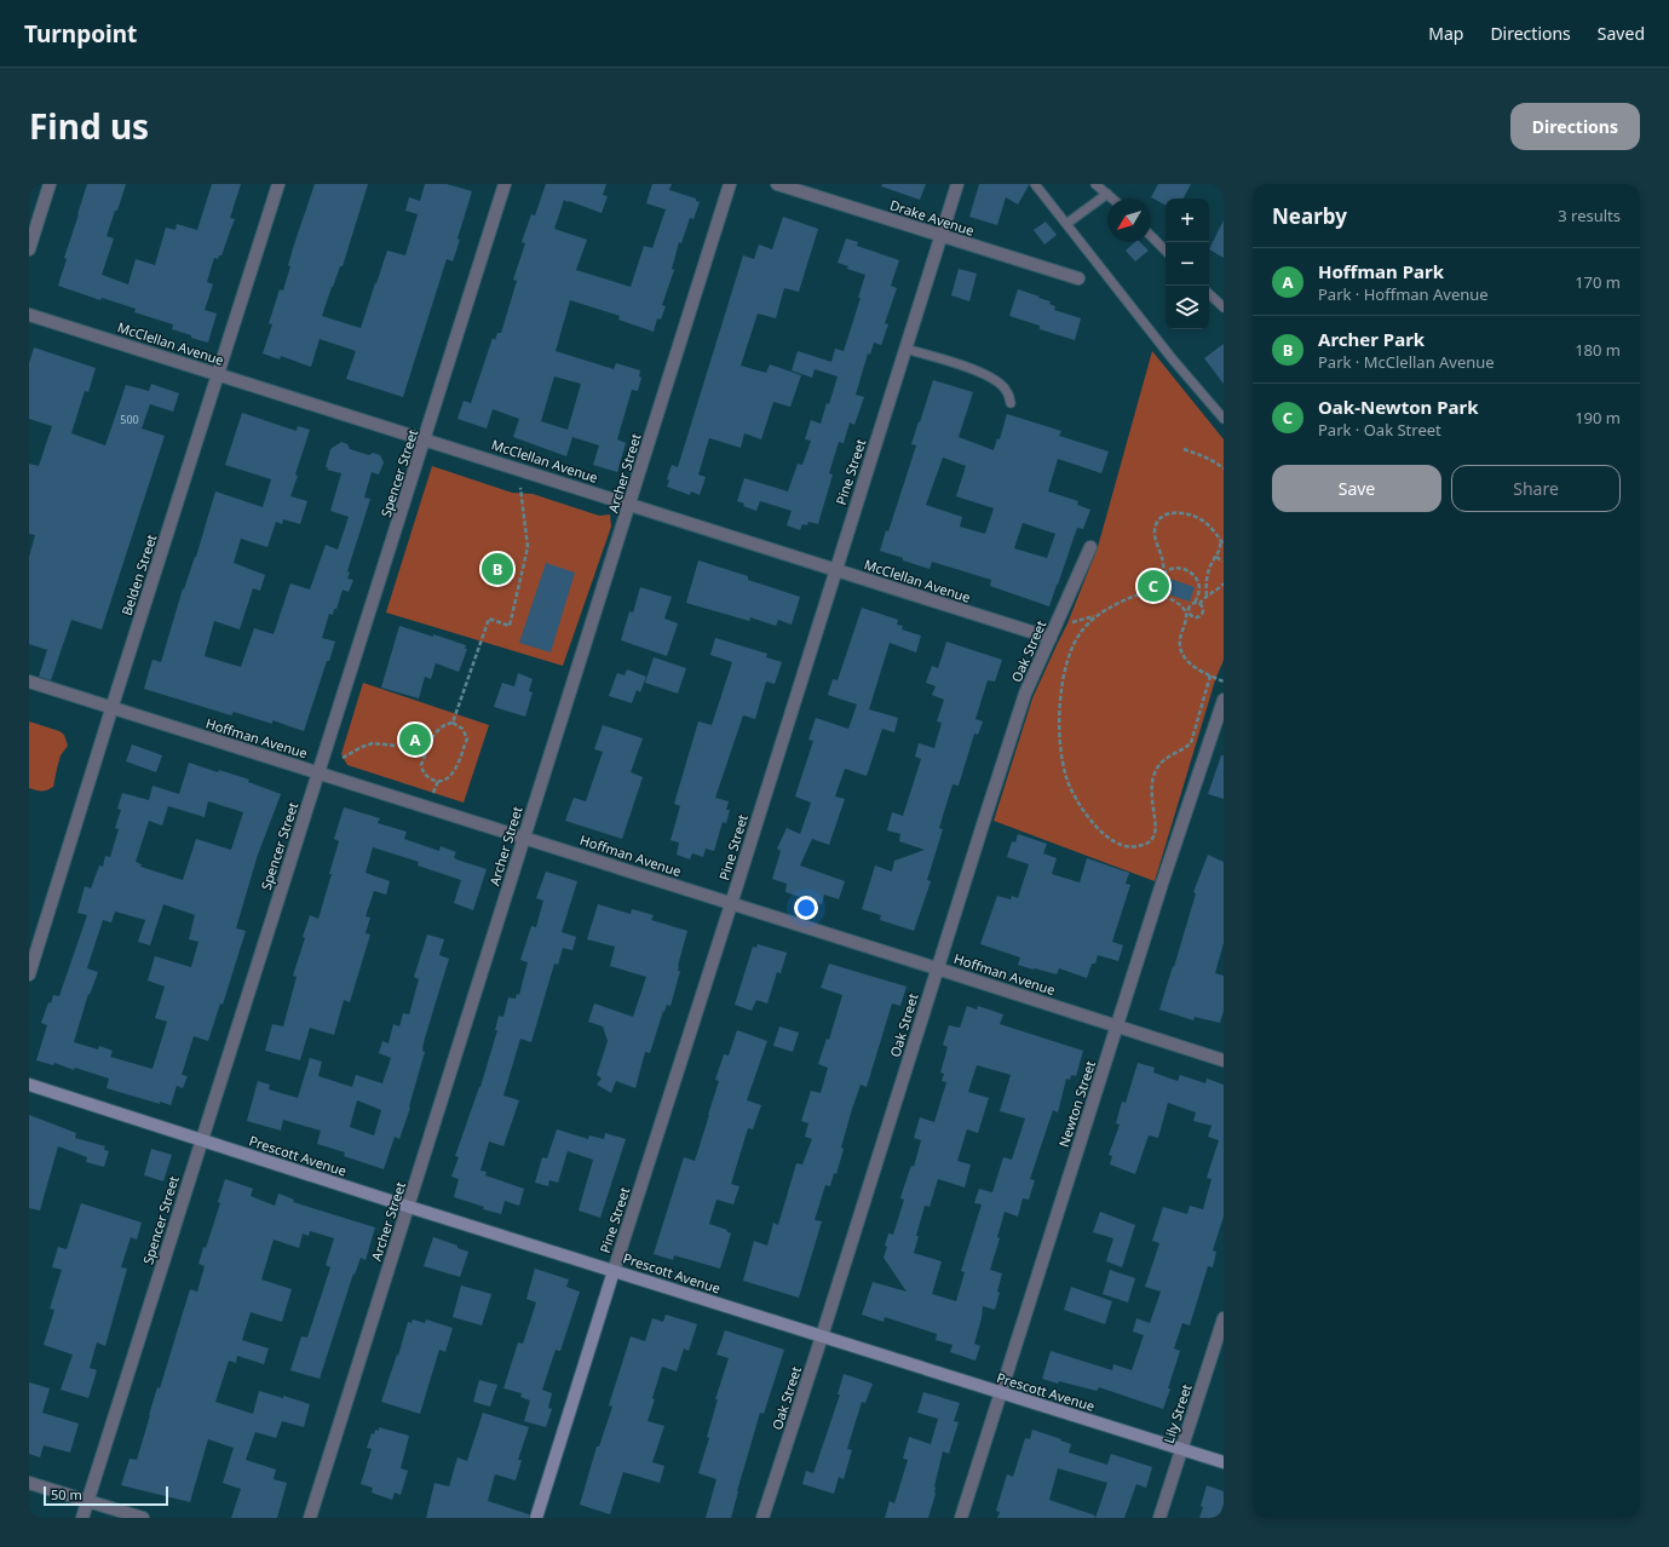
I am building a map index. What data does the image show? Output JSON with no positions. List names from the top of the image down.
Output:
{
  "streets": {
    "street": [
      "Drake Avenue",
      "McClellan Avenue",
      "Pine Street",
      "Spencer Street",
      "Archer Street",
      "Belden Street",
      "Oak Street",
      "Hoffman Avenue",
      "Newton Street",
      "Prescott Avenue",
      "Lily Street"
    ]
  },
  "crossings": [
    ["Drake Avenue", "Pine Street"],
    ["McClellan Avenue", "Pine Street"],
    ["McClellan Avenue", "Spencer Street"],
    ["McClellan Avenue", "Archer Street"],
    ["McClellan Avenue", "Belden Street"],
    ["McClellan Avenue", "Oak Street"],
    ["Pine Street", "Hoffman Avenue"],
    ["Pine Street", "Prescott Avenue"],
    ["Spencer Street", "Hoffman Avenue"],
    ["Spencer Street", "Prescott Avenue"],
    ["Archer Street", "Hoffman Avenue"],
    ["Archer Street", "Prescott Avenue"],
    ["Belden Street", "Hoffman Avenue"],
    ["Oak Street", "Hoffman Avenue"],
    ["Oak Street", "Prescott Avenue"],
    ["Hoffman Avenue", "Newton Street"],
    ["Newton Street", "Prescott Avenue"],
    ["Prescott Avenue", "Lily Street"]
  ],
  "house_numbers": ["500"],
  "scale_bar": "50 m",
  "north": "bottom left",
  "page": {
    "header": "Turnpoint",
    "nav": ["Map", "Directions", "Saved"],
    "title": "Find us",
    "buttons": [
      "Directions",
      ["Save", "Share"]
    ],
    "heading": ["Nearby", "3 results"],
    "map_buttons": ["+", "−"],
    "list": [
      {
        "mark": "A",
        "name": "Hoffman Park",
        "note": "Park · Hoffman Avenue",
        "value": "170 m"
      },
      {
        "mark": "B",
        "name": "Archer Park",
        "note": "Park · McClellan Avenue",
        "value": "180 m"
      },
      {
        "mark": "C",
        "name": "Oak-Newton Park",
        "note": "Park · Oak Street",
        "value": "190 m"
      }
    ],
    "pins": ["B", "C", "A"],
    "scale": "50 m"
  }
}
